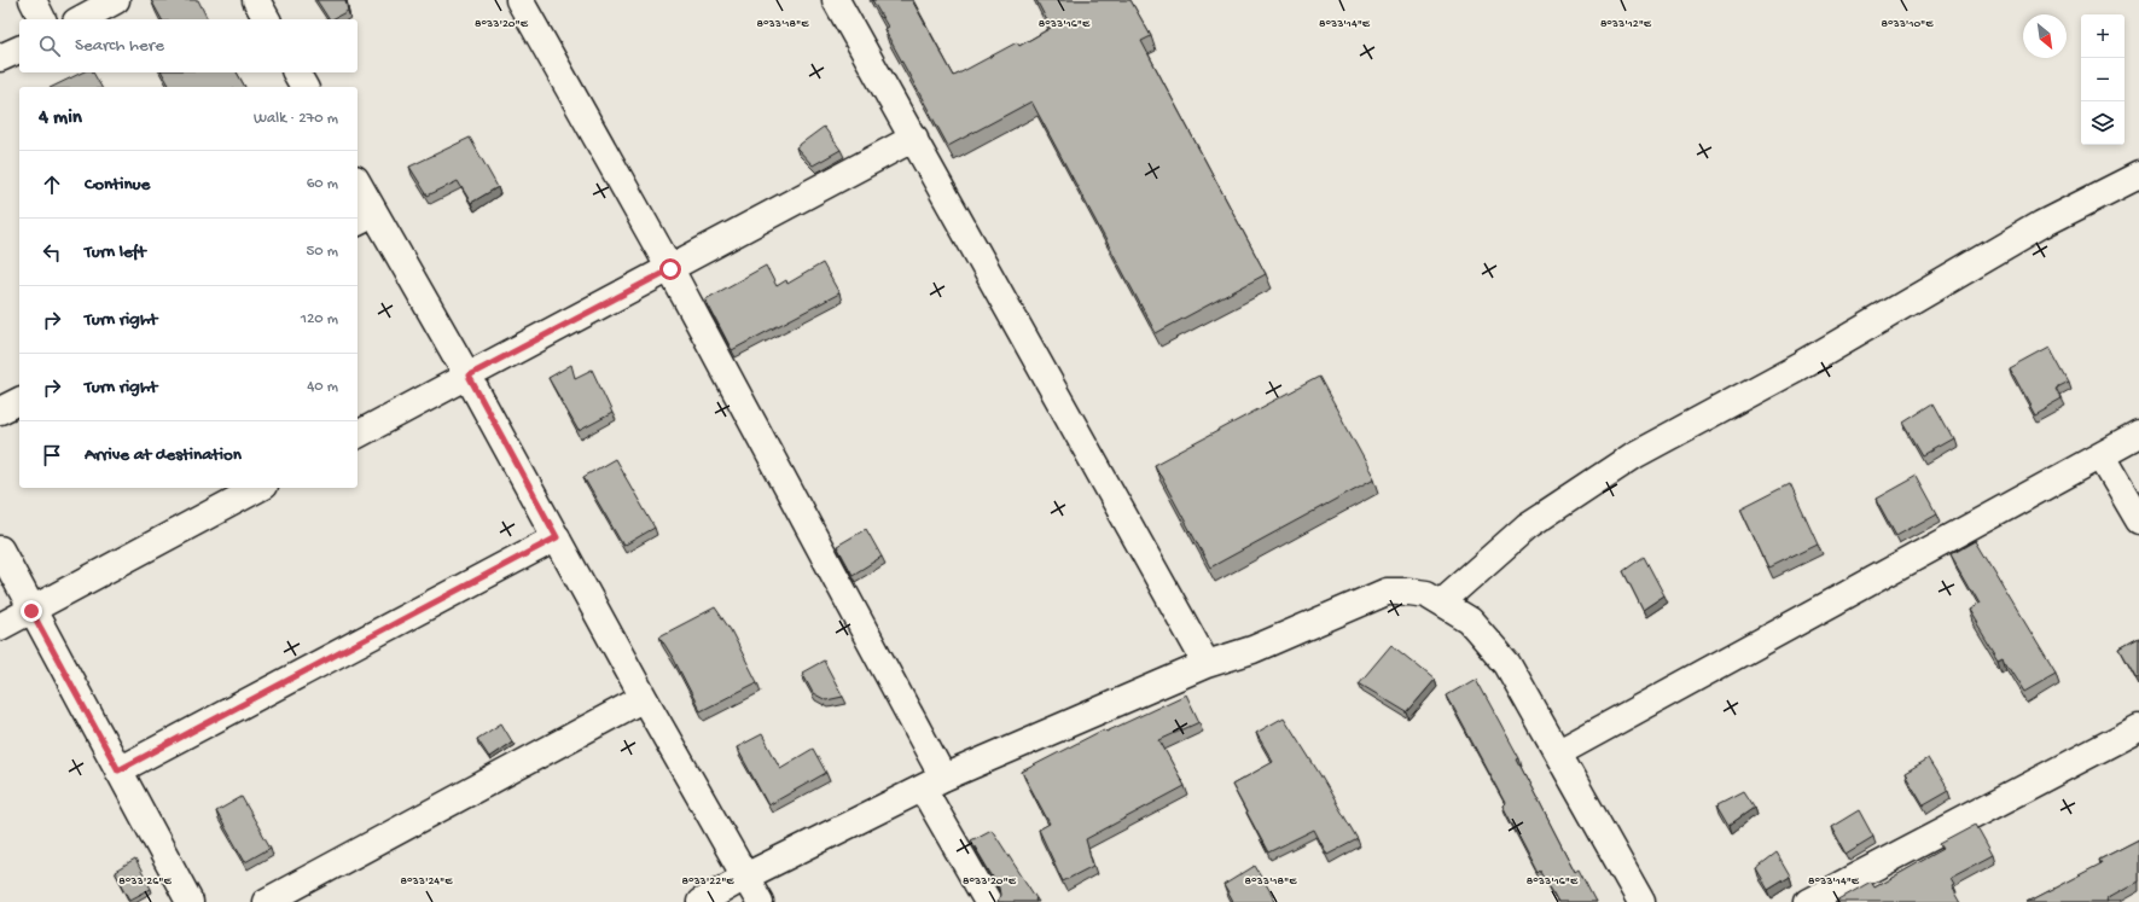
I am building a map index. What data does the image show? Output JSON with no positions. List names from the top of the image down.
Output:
{
  "north": "bottom right",
  "page": {
    "map_buttons": ["+", "−"],
    "search": "Search here",
    "heading": ["4 min", "Walk · 270 m"],
    "list": [
      ["Continue", "60 m"],
      ["Turn left", "50 m"],
      ["Turn right", "120 m"],
      ["Turn right", "40 m"],
      "Arrive at destination"
    ]
  },
  "coordinates": [
    "8°33'20\"E",
    "8°33'18\"E",
    "8°33'16\"E",
    "8°33'14\"E",
    "8°33'12\"E",
    "8°33'10\"E",
    "8°33'26\"E",
    "8°33'24\"E",
    "8°33'22\"E"
  ]
}
